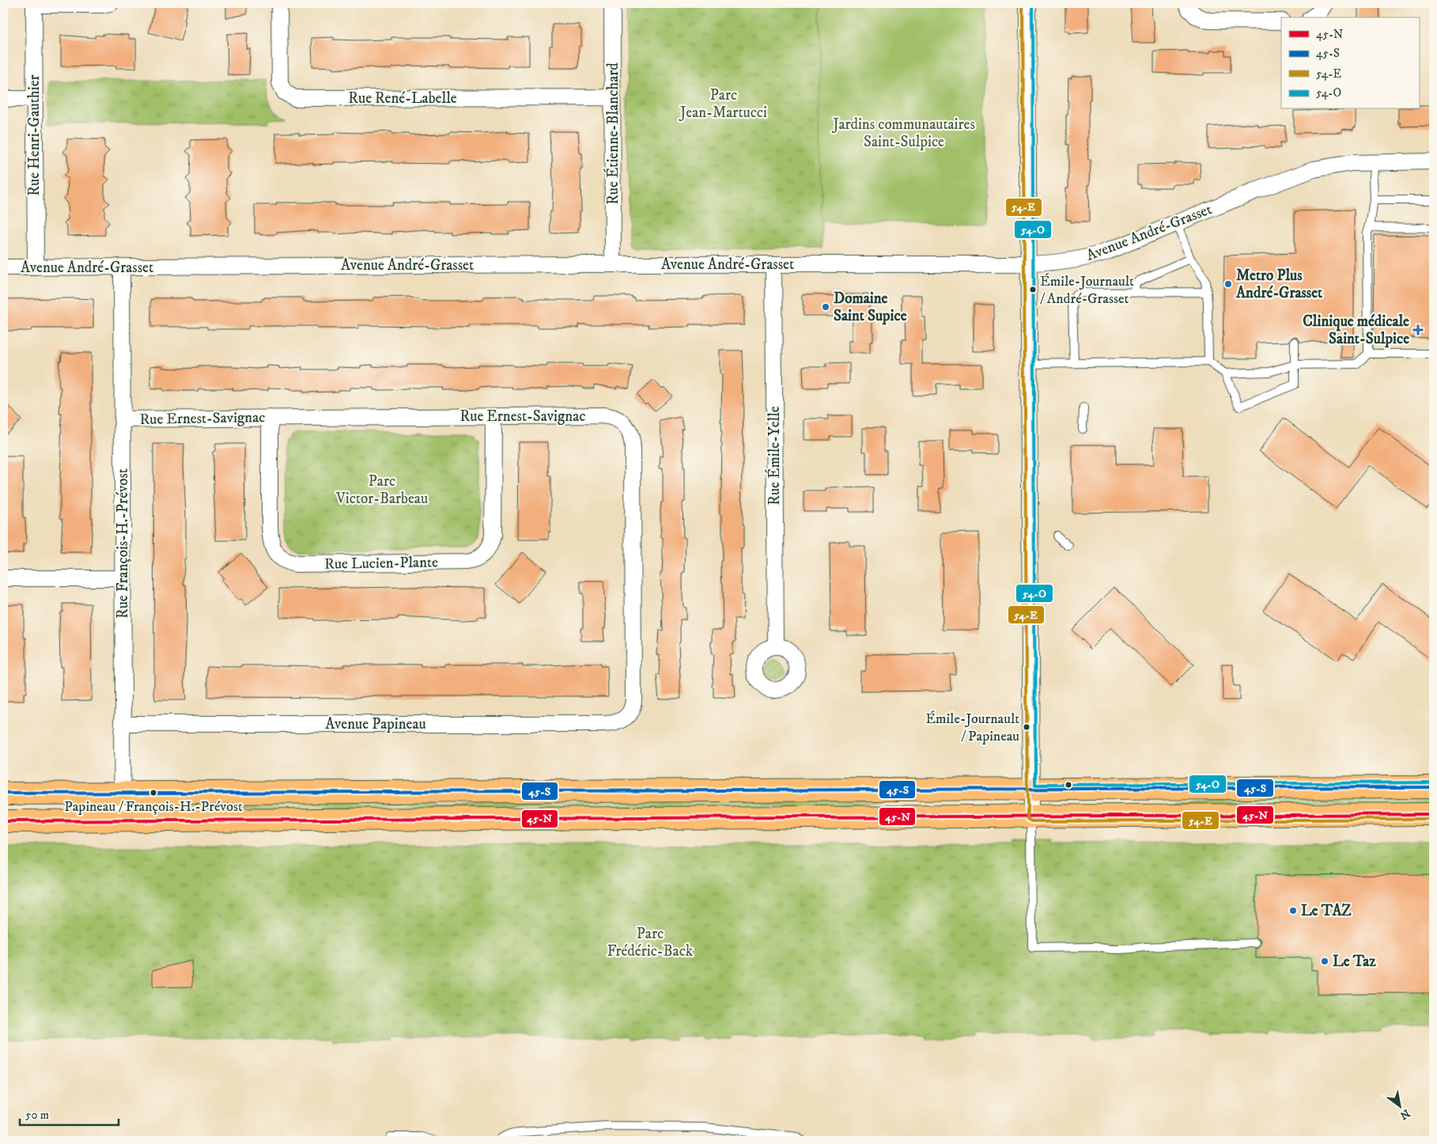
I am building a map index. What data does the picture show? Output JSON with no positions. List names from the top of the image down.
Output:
{
  "streets": {
    "street": [
      "Rue René-Labelle",
      "Rue Étienne-Blanchard",
      "Rue Henri-Gauthier",
      "Avenue André-Grasset",
      "Rue Ernest-Savignac",
      "Rue Émile-Yelle",
      "Rue François-H.-Prévost",
      "Rue Lucien-Plante",
      "Avenue Papineau"
    ]
  },
  "crossings": [
    ["Rue René-Labelle", "Rue Étienne-Blanchard"],
    ["Rue Étienne-Blanchard", "Avenue André-Grasset"],
    ["Rue Henri-Gauthier", "Avenue André-Grasset"],
    ["Avenue André-Grasset", "Rue Émile-Yelle"],
    ["Avenue André-Grasset", "Rue François-H.-Prévost"],
    ["Rue Ernest-Savignac", "Rue François-H.-Prévost"],
    ["Rue Ernest-Savignac", "Rue Lucien-Plante"],
    ["Rue Ernest-Savignac", "Avenue Papineau"],
    ["Rue François-H.-Prévost", "Avenue Papineau"]
  ],
  "parks": [
    "Parc Jean-Martucci",
    "Jardins communautaires Saint-Sulpice",
    "Parc Victor-Barbeau",
    "Parc Frédéric-Back"
  ],
  "places": {
    "other": [
      "Metro Plus André-Grasset",
      "Émile-Journault / André-Grasset",
      "Domaine Saint Supice",
      "Émile-Journault / Papineau",
      "Papineau / François-H.-Prévost",
      "Le TAZ",
      "Le Taz"
    ],
    "health": ["Clinique médicale Saint-Sulpice"]
  },
  "lines": [
    "transit line 54-E",
    "transit line 54-O",
    "transit line 45-S",
    "transit line 45-N"
  ],
  "legend": [
    "45-N",
    "45-S",
    "54-E",
    "54-O"
  ],
  "scale_bar": "50 m",
  "north": "bottom right"
}
